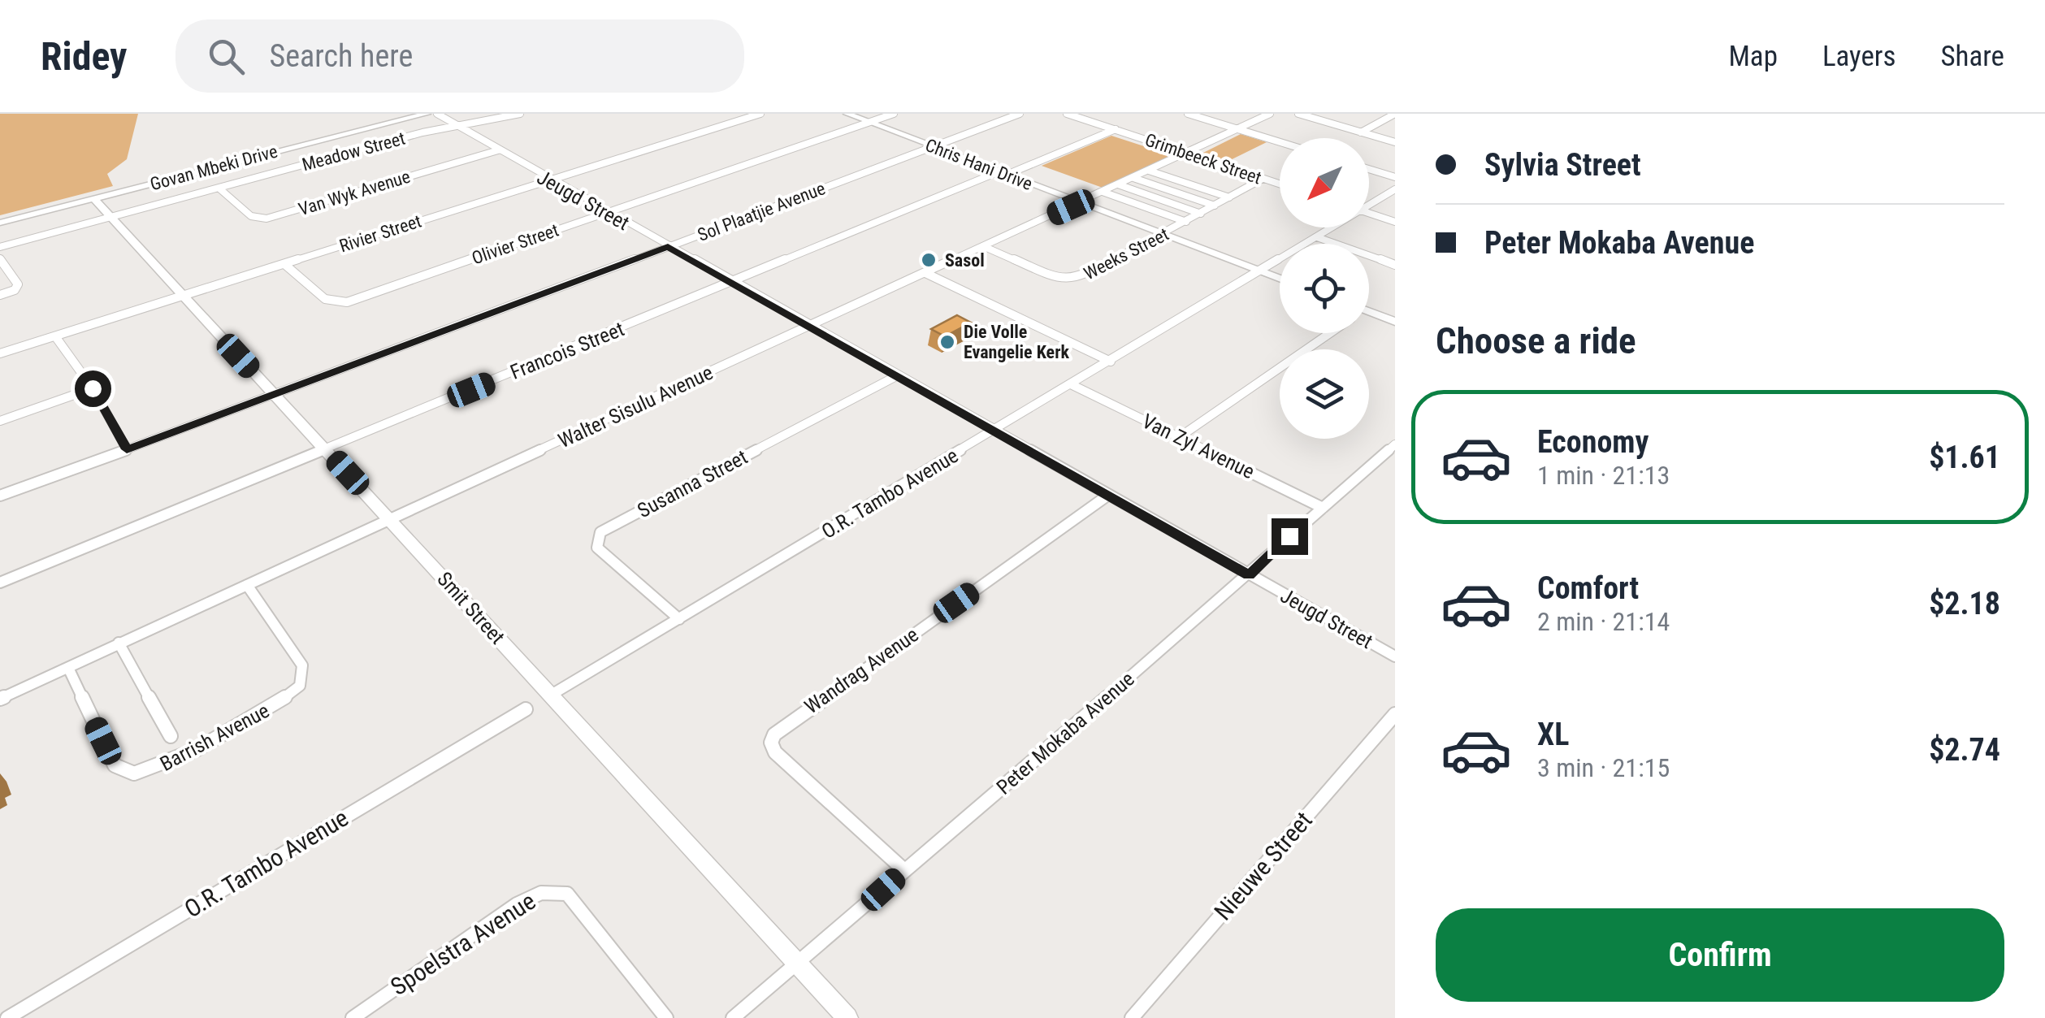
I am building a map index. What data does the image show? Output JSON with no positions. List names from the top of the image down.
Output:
{
  "streets": {
    "street": [
      "Meadow Street",
      "Grimbeeck Street",
      "Chris Hani Drive",
      "Govan Mbeki Drive",
      "Van Wyk Avenue",
      "Jeugd Street",
      "Sol Plaatjie Avenue",
      "Rivier Street",
      "Olivier Street",
      "Weeks Street",
      "Francois Street",
      "Walter Sisulu Avenue",
      "Van Zyl Avenue",
      "Susanna Street",
      "O.R. Tambo Avenue",
      "Smit Street",
      "Wandrag Avenue",
      "Peter Mokaba Avenue",
      "Barrish Avenue",
      "Nieuwe Street",
      "Spoelstra Avenue"
    ]
  },
  "crossings": [
    ["Meadow Street", "Van Wyk Avenue"],
    ["Meadow Street", "Jeugd Street"],
    ["Meadow Street", "Smit Street"],
    ["Grimbeeck Street", "Weeks Street"],
    ["Grimbeeck Street", "Francois Street"],
    ["Grimbeeck Street", "Walter Sisulu Avenue"],
    ["Chris Hani Drive", "Sol Plaatjie Avenue"],
    ["Chris Hani Drive", "Olivier Street"],
    ["Chris Hani Drive", "Weeks Street"],
    ["Chris Hani Drive", "Francois Street"],
    ["Chris Hani Drive", "Walter Sisulu Avenue"],
    ["Chris Hani Drive", "O.R. Tambo Avenue"],
    ["Govan Mbeki Drive", "Smit Street"],
    ["Van Wyk Avenue", "Jeugd Street"],
    ["Jeugd Street", "Sol Plaatjie Avenue"],
    ["Jeugd Street", "Rivier Street"],
    ["Jeugd Street", "Olivier Street"],
    ["Jeugd Street", "Francois Street"],
    ["Jeugd Street", "Walter Sisulu Avenue"],
    ["Jeugd Street", "Susanna Street"],
    ["Jeugd Street", "O.R. Tambo Avenue"],
    ["Jeugd Street", "Wandrag Avenue"],
    ["Jeugd Street", "Peter Mokaba Avenue"],
    ["Sol Plaatjie Avenue", "Smit Street"],
    ["Rivier Street", "Olivier Street"],
    ["Rivier Street", "Smit Street"],
    ["Weeks Street", "Walter Sisulu Avenue"],
    ["Francois Street", "Smit Street"],
    ["Walter Sisulu Avenue", "Smit Street"],
    ["Walter Sisulu Avenue", "Barrish Avenue"],
    ["Van Zyl Avenue", "O.R. Tambo Avenue"],
    ["Van Zyl Avenue", "Peter Mokaba Avenue"],
    ["Susanna Street", "O.R. Tambo Avenue"],
    ["O.R. Tambo Avenue", "Smit Street"],
    ["Smit Street", "Peter Mokaba Avenue"],
    ["Wandrag Avenue", "Peter Mokaba Avenue"]
  ],
  "places": ["Sasol", "Die Volle Evangelie Kerk"],
  "north": "bottom left",
  "page": {
    "header": "Ridey",
    "search": "Search here",
    "nav": ["Map", "Layers", "Share"],
    "banner": ["Sylvia Street", "Peter Mokaba Avenue"],
    "heading": "Choose a ride",
    "list": [
      {
        "name": "Economy",
        "note": "1 min · 21:13",
        "value": "$1.61"
      },
      {
        "name": "Comfort",
        "note": "2 min · 21:14",
        "value": "$2.18"
      },
      {
        "name": "XL",
        "note": "3 min · 21:15",
        "value": "$2.74"
      }
    ],
    "buttons": "Confirm"
  }
}
